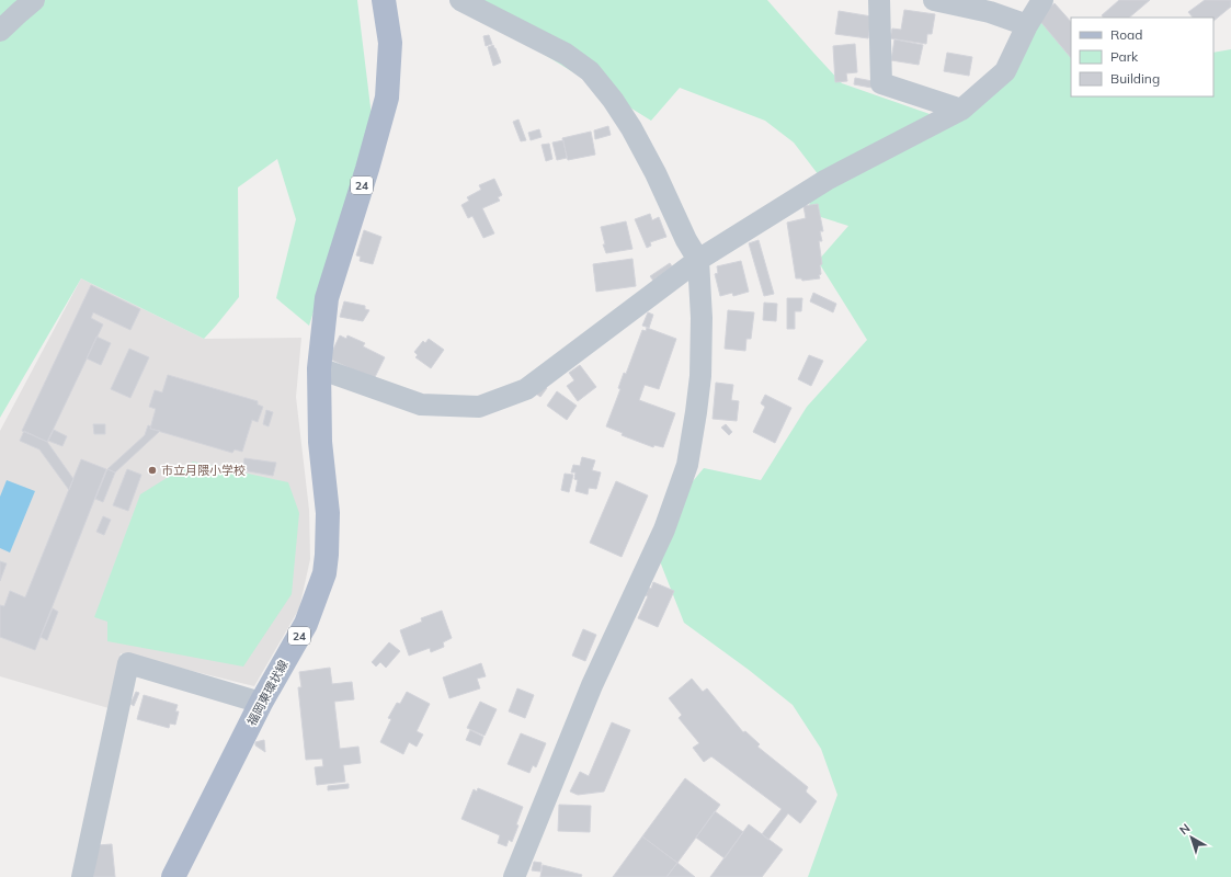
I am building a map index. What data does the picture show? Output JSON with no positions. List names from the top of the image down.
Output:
{
  "streets": {
    "main road": ["24", "福岡東環状線"]
  },
  "crossings": [
    ["24", "福岡東環状線"]
  ],
  "places": ["市立月隈小学校"],
  "legend": ["Road", "Park", "Building"],
  "north": "top left"
}
